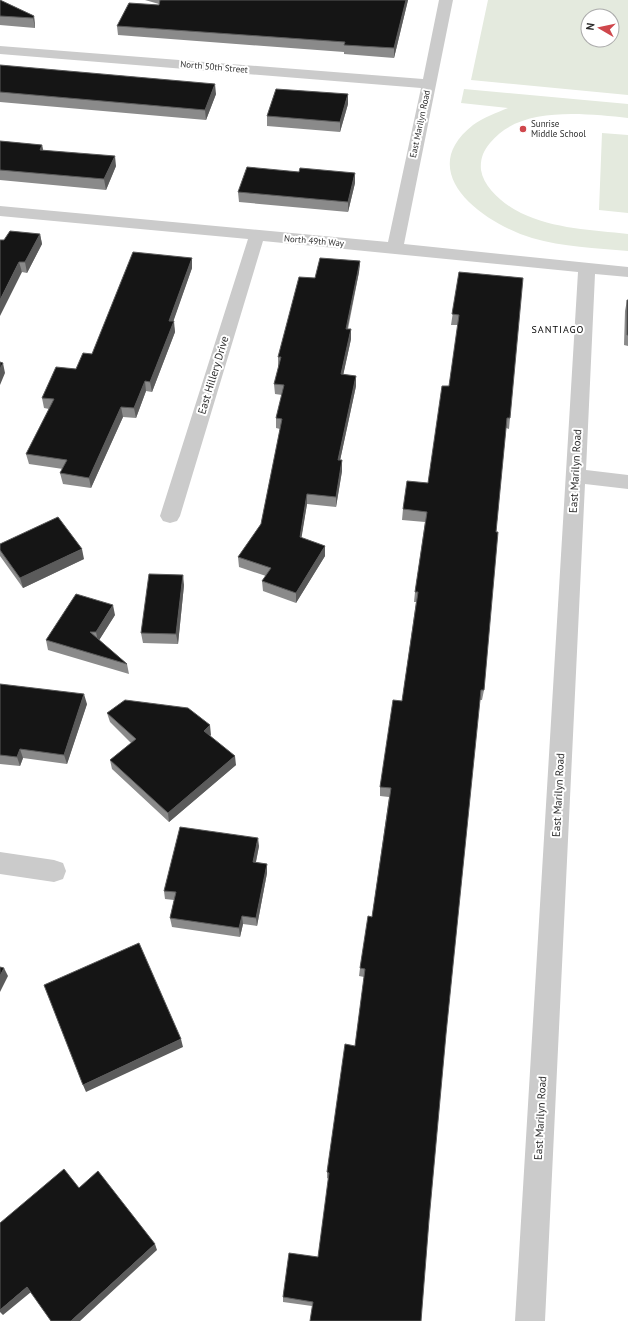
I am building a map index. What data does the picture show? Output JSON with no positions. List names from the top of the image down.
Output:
{
  "streets": {
    "street": [
      "North 50th Street",
      "East Marilyn Road",
      "North 49th Way",
      "East Hillery Drive"
    ]
  },
  "crossings": [
    ["North 50th Street", "East Marilyn Road"],
    ["East Marilyn Road", "North 49th Way"],
    ["North 49th Way", "East Hillery Drive"]
  ],
  "districts": ["SANTIAGO"],
  "places": ["Sunrise Middle School"],
  "north": "left"
}
